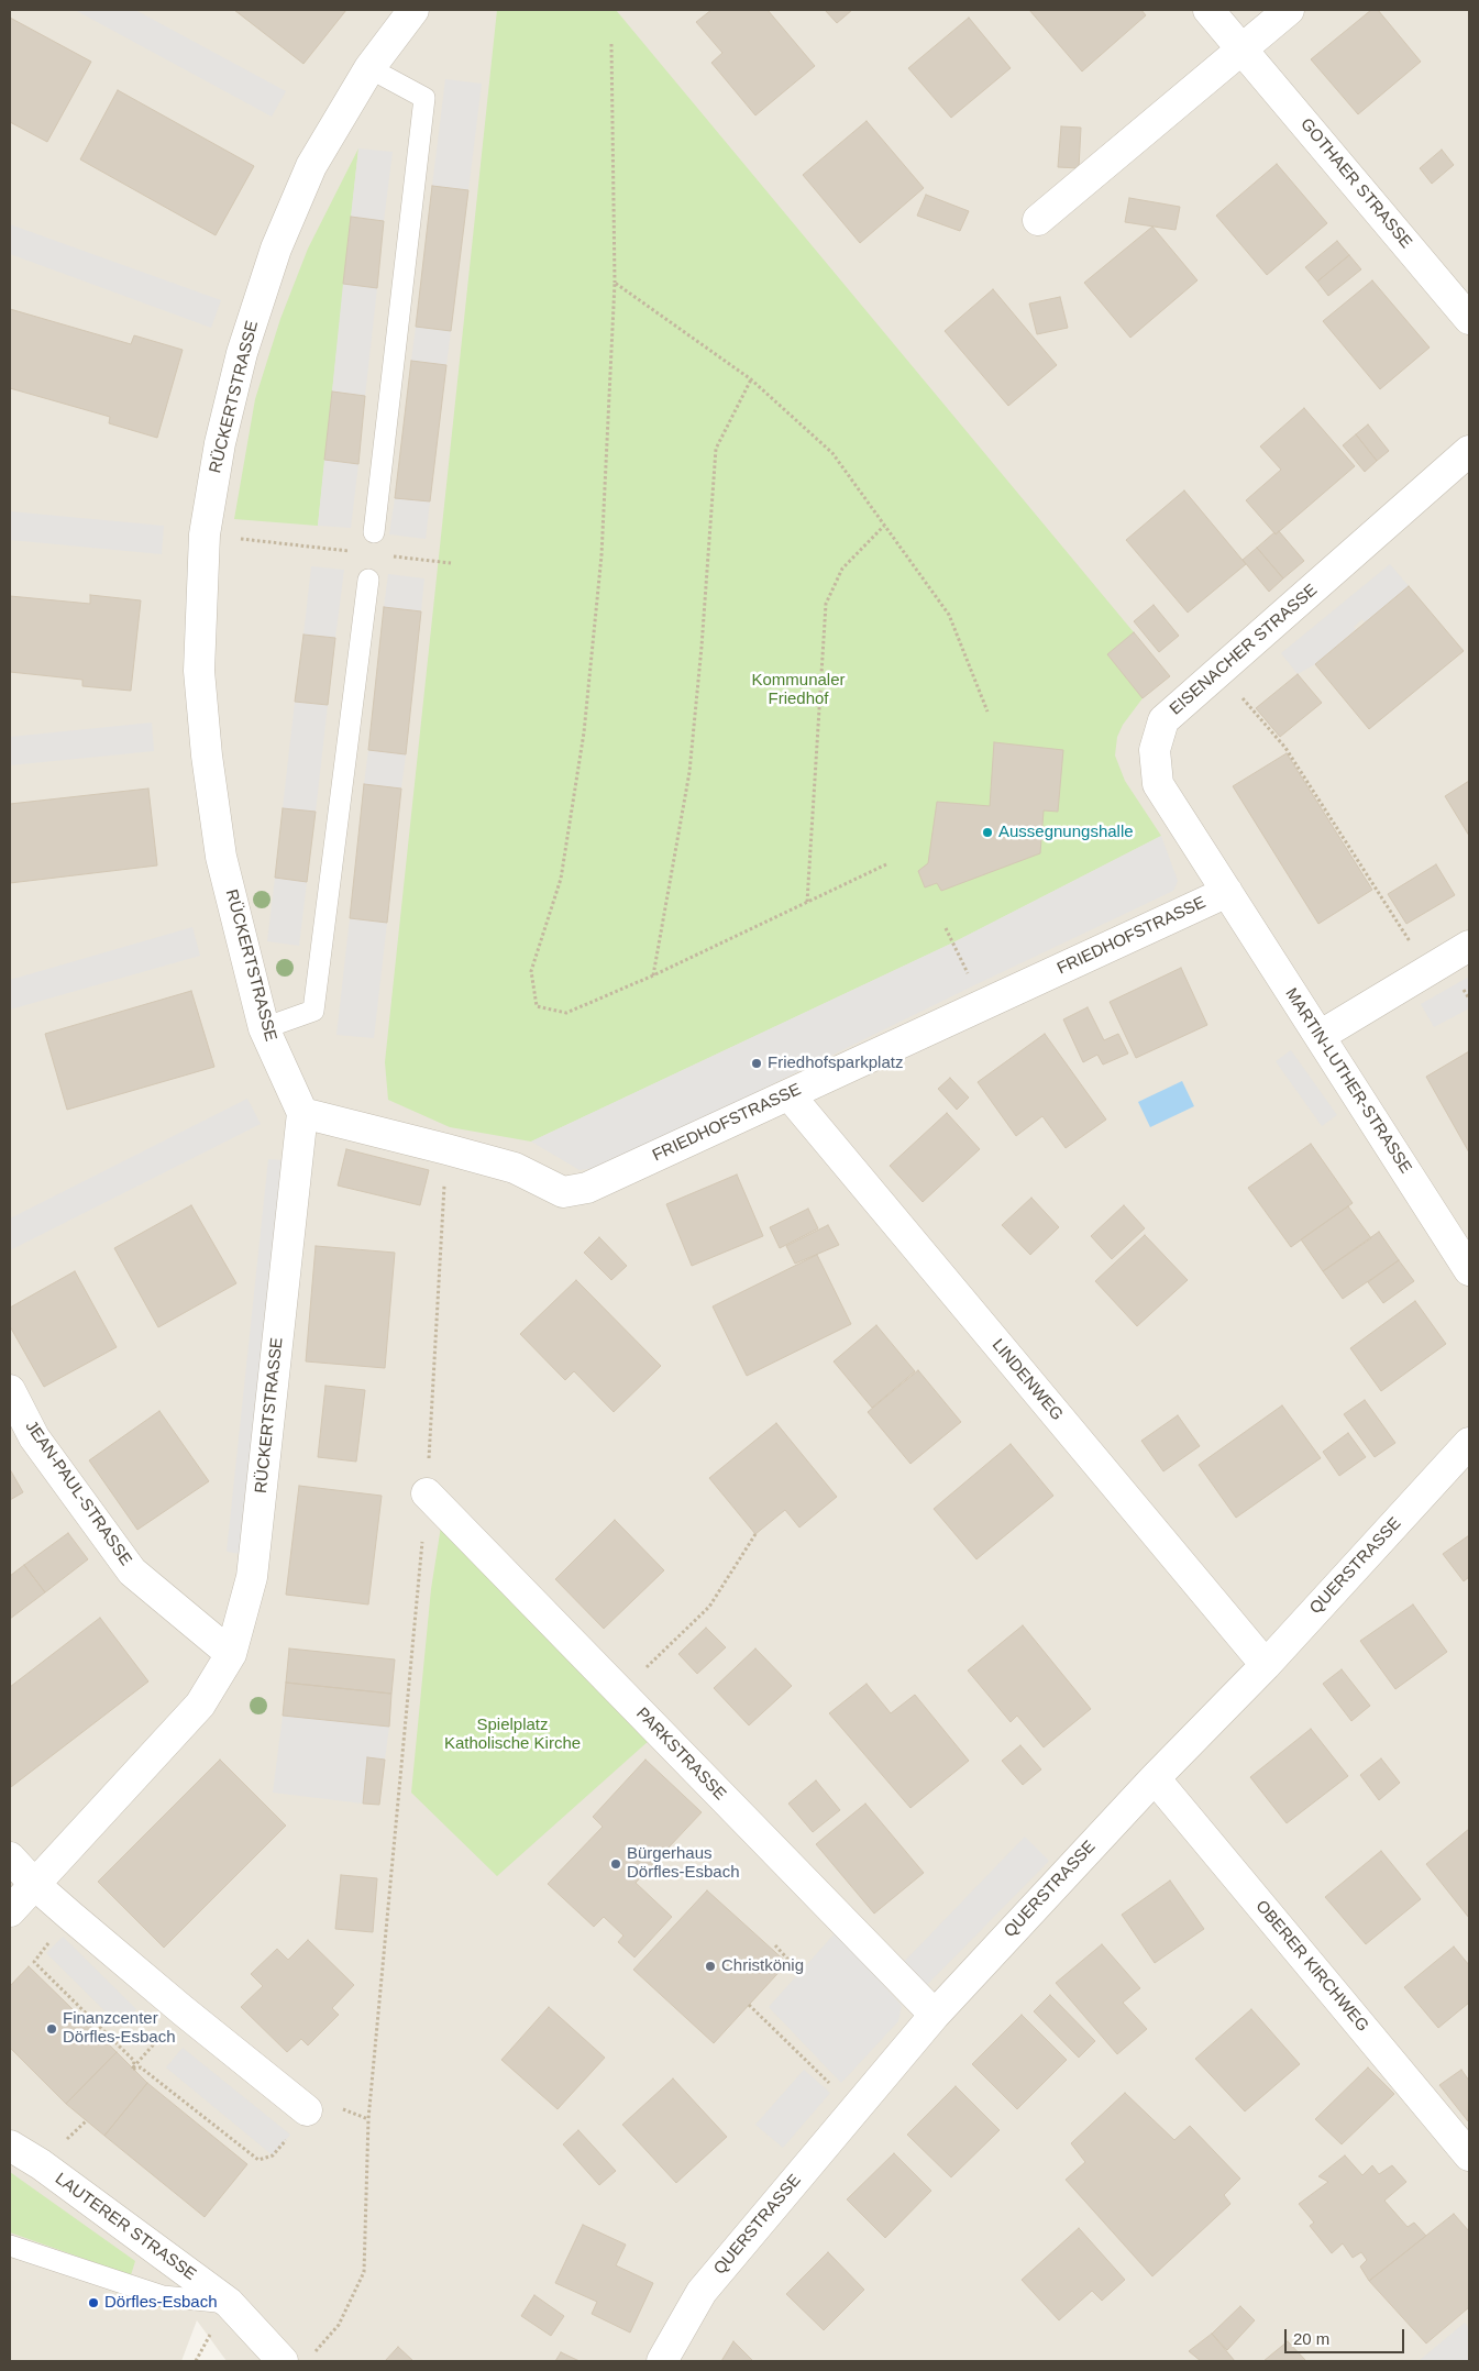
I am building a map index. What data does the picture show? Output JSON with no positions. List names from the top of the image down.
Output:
{
  "streets": {
    "street": [
      "GOTHAER STRASSE",
      "RÜCKERTSTRASSE",
      "EISENACHER STRASSE",
      "FRIEDHOFSTRASSE",
      "MARTIN-LUTHER-STRASSE",
      "LINDENWEG",
      "JEAN-PAUL-STRASSE",
      "QUERSTRASSE",
      "PARKSTRASSE",
      "OBERER KIRCHWEG",
      "LAUTERER STRASSE"
    ]
  },
  "crossings": [
    ["RÜCKERTSTRASSE", "FRIEDHOFSTRASSE"],
    ["RÜCKERTSTRASSE", "JEAN-PAUL-STRASSE"],
    ["EISENACHER STRASSE", "FRIEDHOFSTRASSE"],
    ["EISENACHER STRASSE", "MARTIN-LUTHER-STRASSE"],
    ["FRIEDHOFSTRASSE", "MARTIN-LUTHER-STRASSE"],
    ["FRIEDHOFSTRASSE", "LINDENWEG"],
    ["LINDENWEG", "QUERSTRASSE"],
    ["QUERSTRASSE", "PARKSTRASSE"],
    ["QUERSTRASSE", "OBERER KIRCHWEG"]
  ],
  "parks": ["Kommunaler Friedhof", "Spielplatz Katholische Kirche"],
  "places": [
    "Aussegnungshalle",
    "Friedhofsparkplatz",
    "Bürgerhaus Dörfles-Esbach",
    "Christkönig",
    "Finanzcenter Dörfles-Esbach",
    "Dörfles-Esbach"
  ],
  "scale_bar": "20 m"
}
